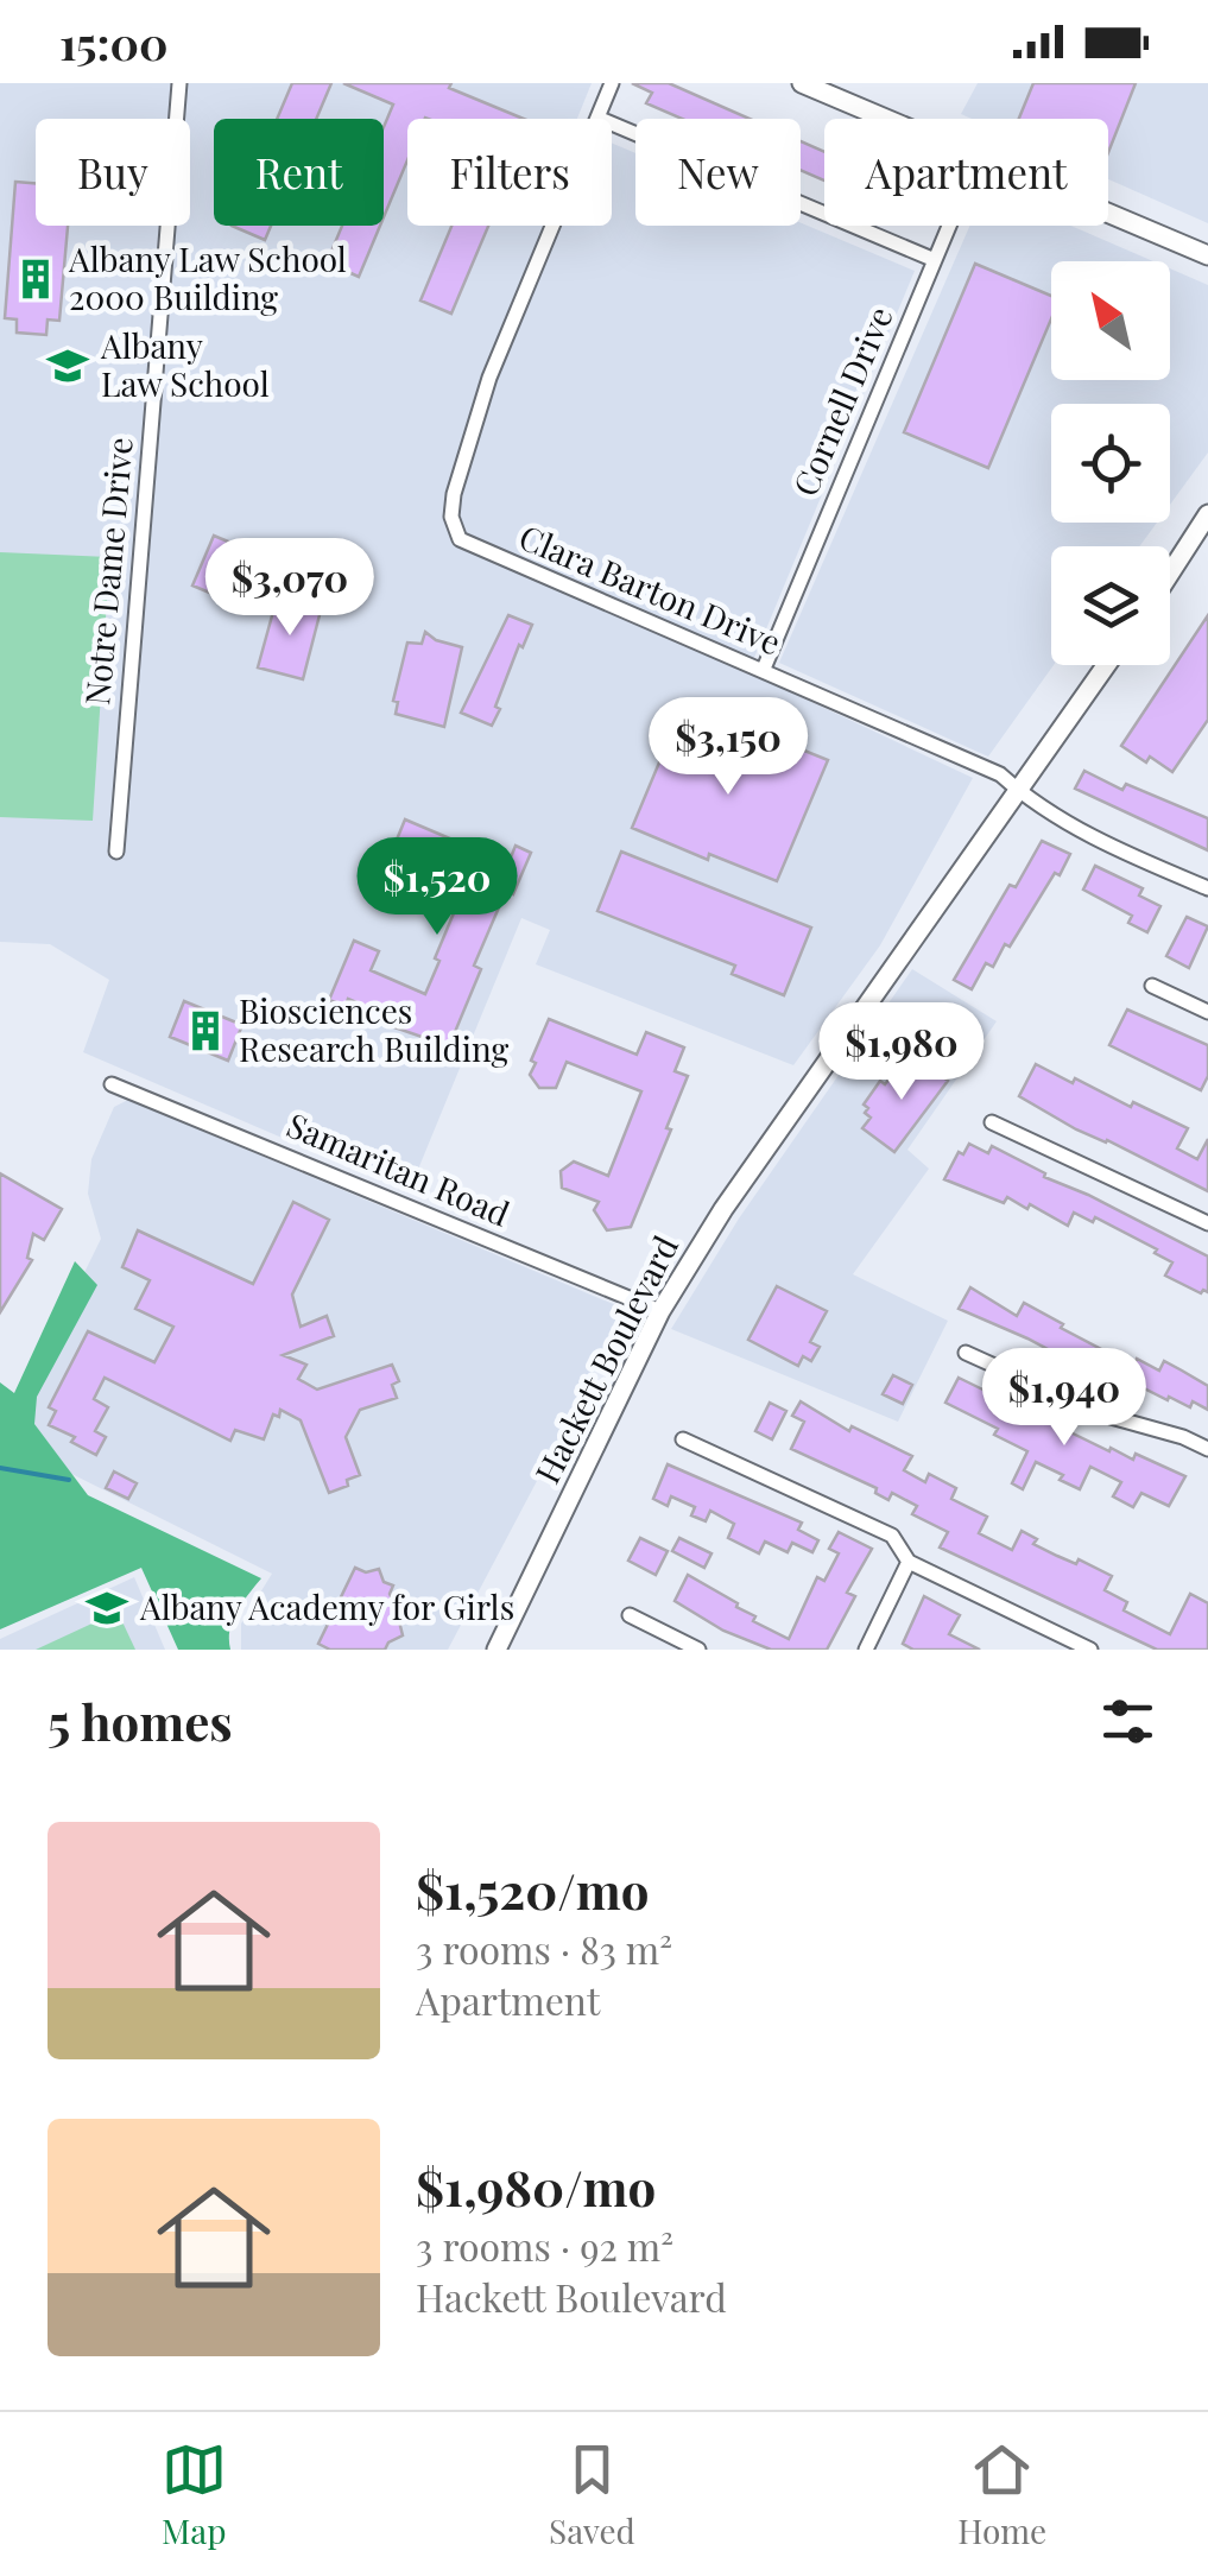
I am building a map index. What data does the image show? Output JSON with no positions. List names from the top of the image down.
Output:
{
  "streets": {
    "street": [
      "Cornell Drive",
      "Notre Dame Drive",
      "Clara Barton Drive",
      "Samaritan Road",
      "Hackett Boulevard"
    ]
  },
  "crossings": [
    ["Cornell Drive", "Clara Barton Drive"],
    ["Clara Barton Drive", "Hackett Boulevard"],
    ["Samaritan Road", "Hackett Boulevard"]
  ],
  "places": {
    "building": ["Albany Law School 2000 Building", "Biosciences Research Building"],
    "school or university": ["Albany Law School", "Albany Academy for Girls"]
  },
  "north": "top left",
  "page": {
    "status": "15:00",
    "chip": [
      "Buy",
      "Rent",
      "Filters",
      "New",
      "Apartment"
    ],
    "price": [
      "$3,070",
      "$3,150",
      "$1,520",
      "$1,980",
      "$1,940"
    ],
    "heading": "5 homes",
    "list": [
      {
        "name": "$1,520/mo",
        "note": "3 rooms · 83 m² · Apartment"
      },
      {
        "name": "$1,980/mo",
        "note": "3 rooms · 92 m² · Hackett Boulevard"
      }
    ],
    "tabs": ["Map", "Saved", "Home"]
  }
}
